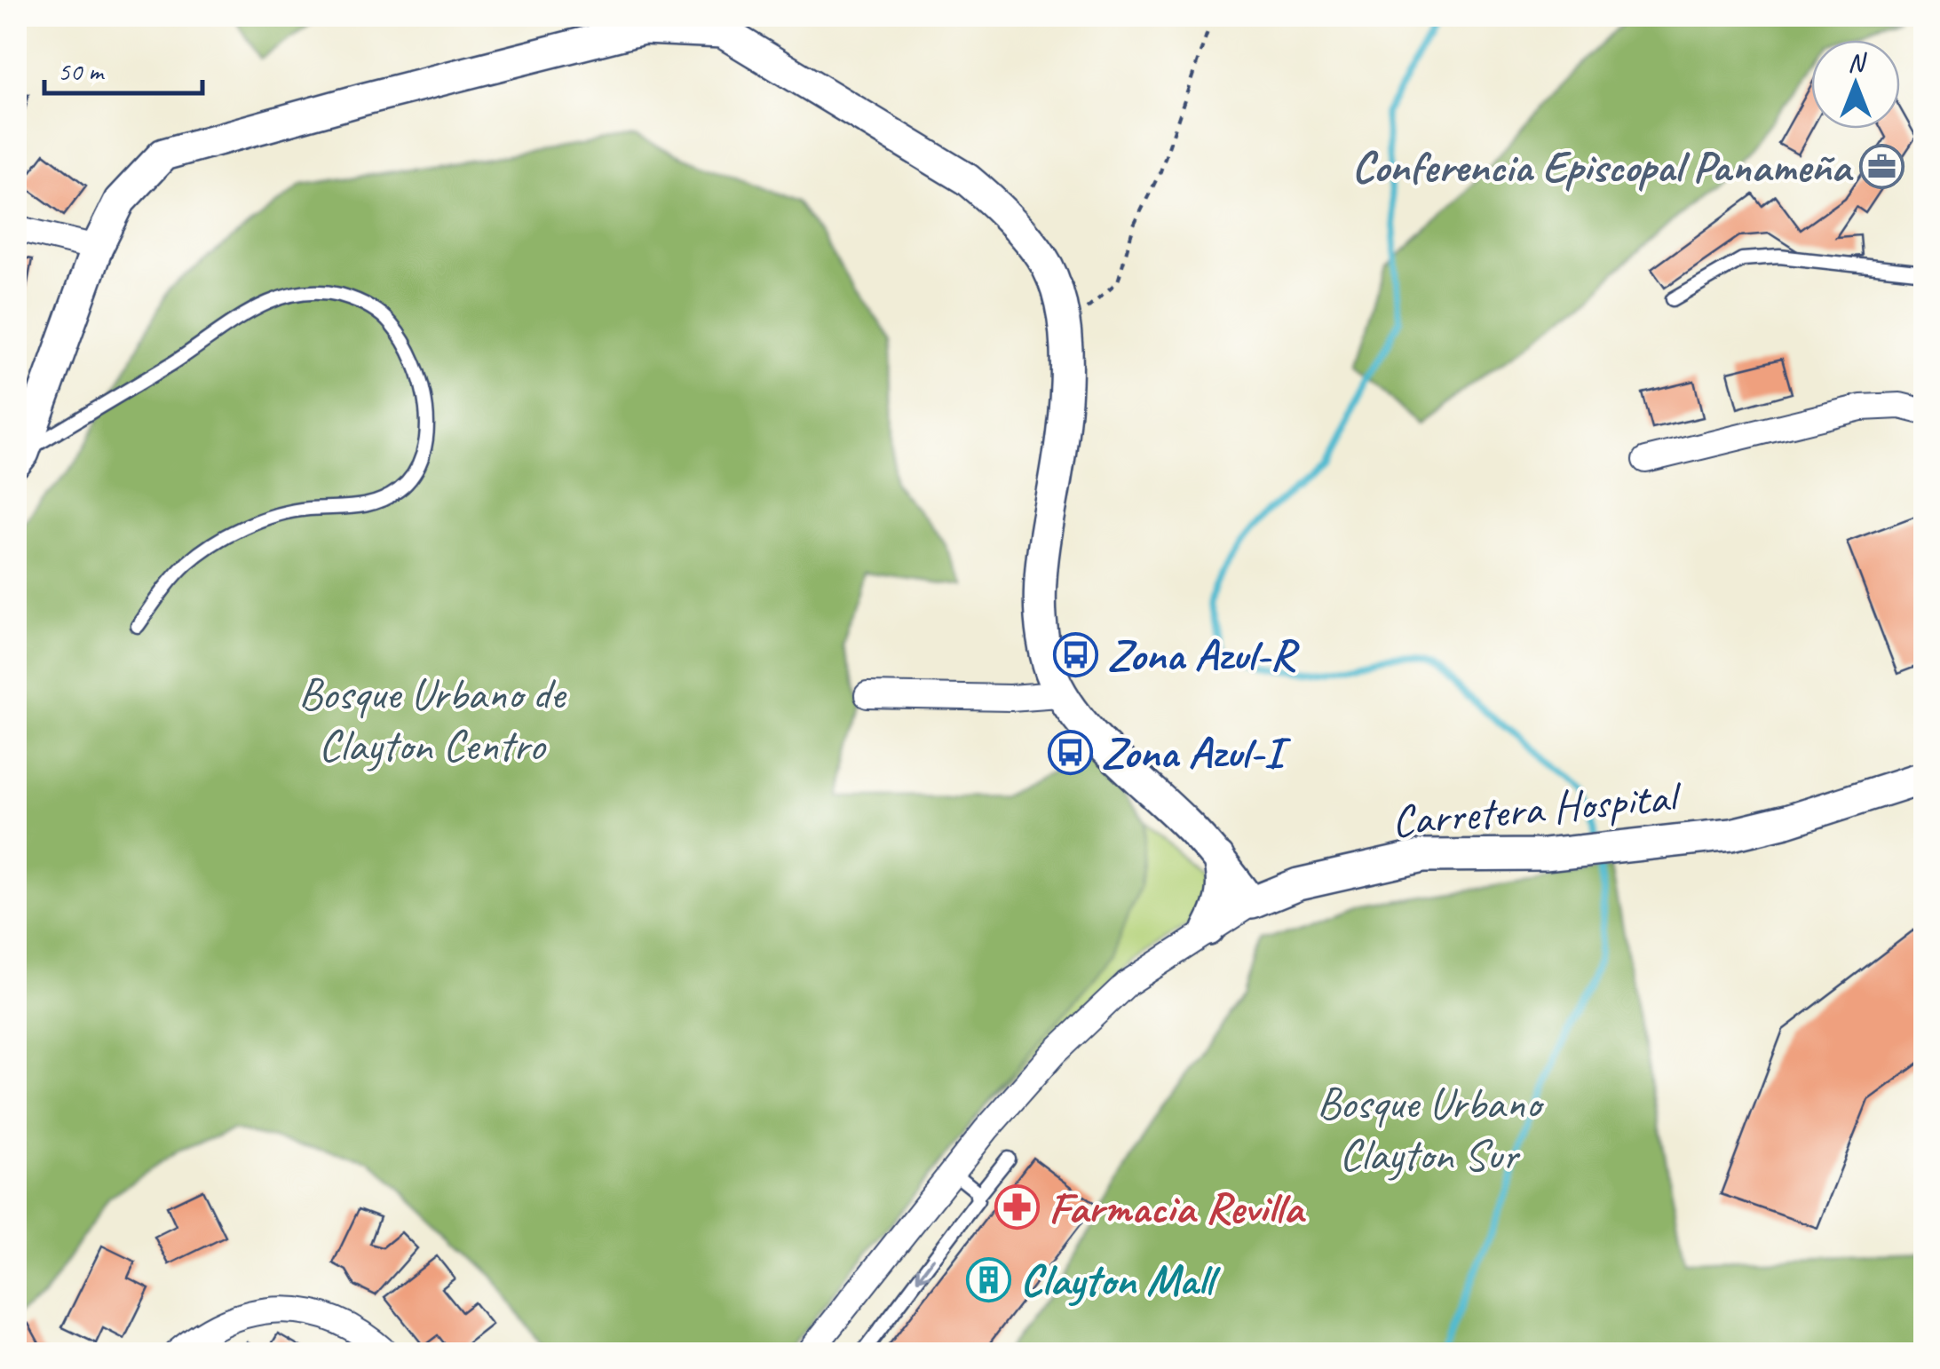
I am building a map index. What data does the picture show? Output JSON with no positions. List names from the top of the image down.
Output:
{
  "streets": {
    "street": ["Carretera Hospital"]
  },
  "parks": ["Bosque Urbano de Clayton Centro", "Bosque Urbano Clayton Sur"],
  "places": {
    "office": ["Conferencia Episcopal Panameña"],
    "bus stop": ["Zona Azul-R", "Zona Azul-I"],
    "pharmacy": ["Farmacia Revilla"],
    "building": ["Clayton Mall"]
  },
  "scale_bar": "50 m",
  "north": "top"
}
